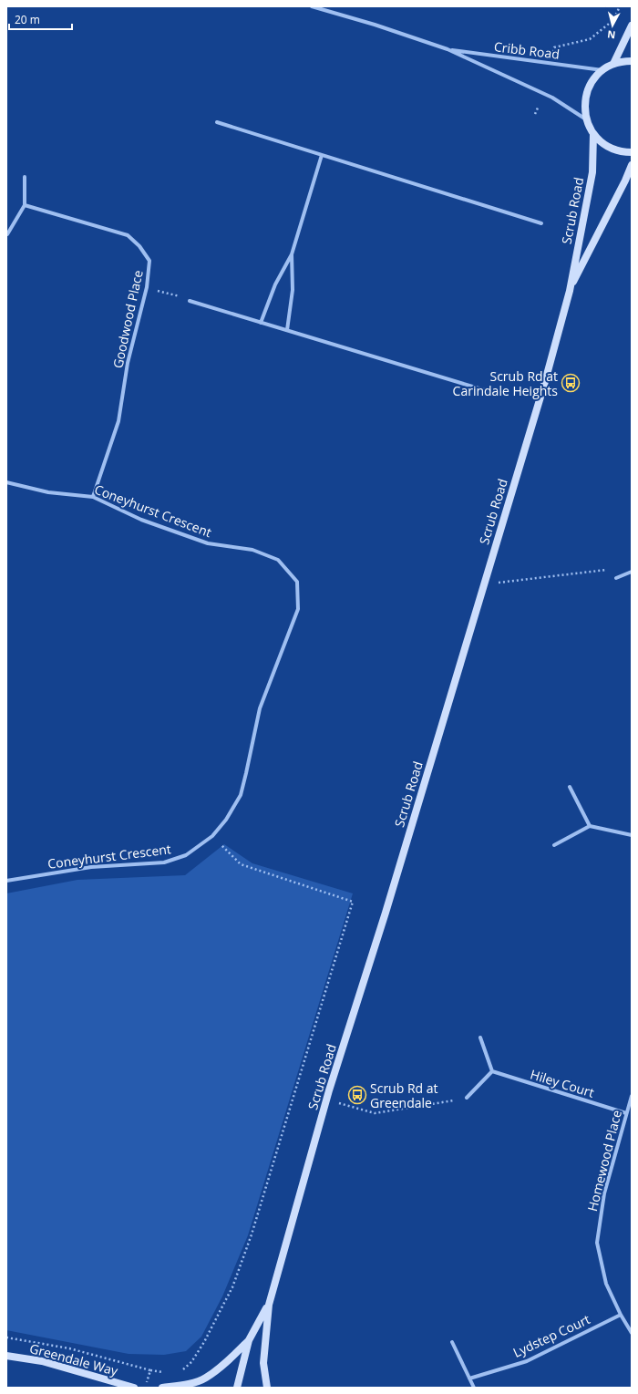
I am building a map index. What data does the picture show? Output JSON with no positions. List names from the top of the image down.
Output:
{
  "streets": {
    "street": [
      "Cribb Road",
      "Scrub Road",
      "Goodwood Place",
      "Coneyhurst Crescent",
      "Hiley Court",
      "Homewood Place",
      "Lydstep Court",
      "Greendale Way"
    ]
  },
  "crossings": [
    ["Goodwood Place", "Coneyhurst Crescent"],
    ["Hiley Court", "Homewood Place"],
    ["Homewood Place", "Lydstep Court"]
  ],
  "places": {
    "bus stop": ["Scrub Rd at Carindale Heights", "Scrub Rd at Greendale"]
  },
  "scale_bar": "20 m",
  "north": "bottom"
}
